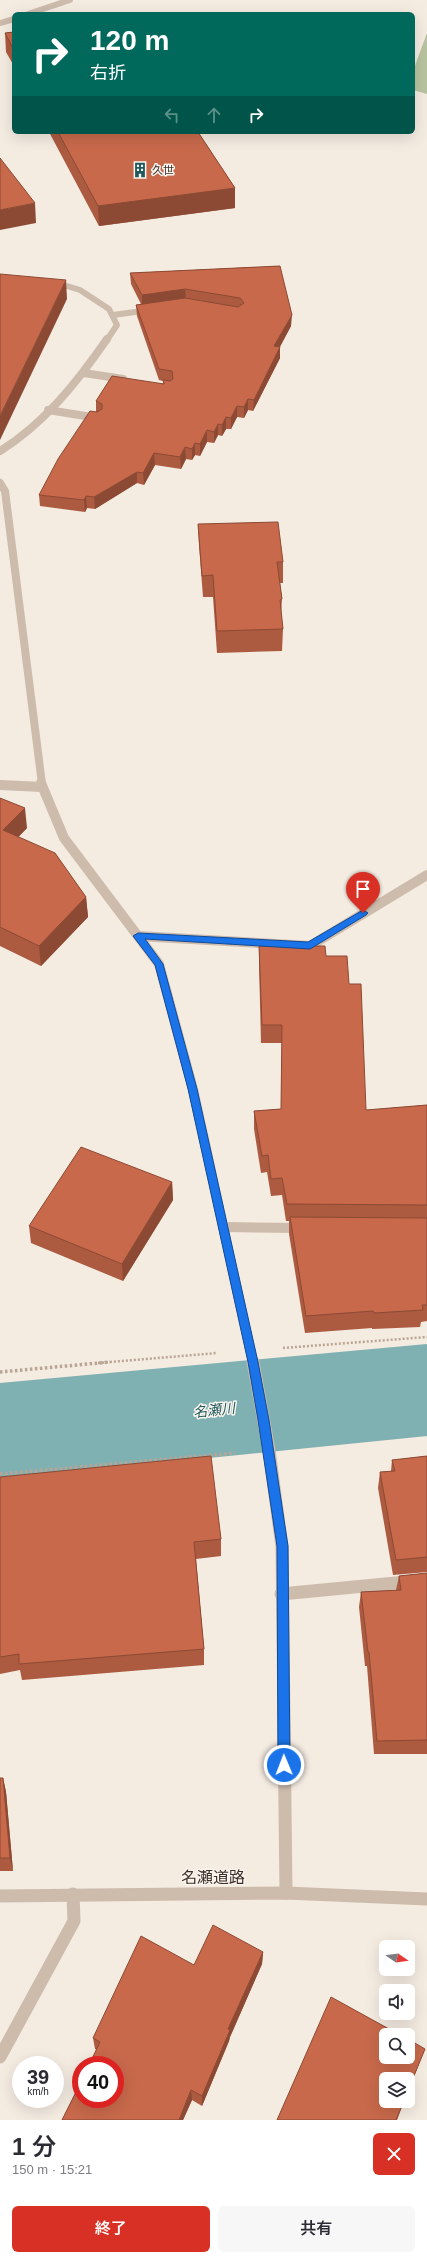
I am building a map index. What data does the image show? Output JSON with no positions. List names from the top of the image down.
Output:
{
  "streets": {
    "street": ["名瀬道路"]
  },
  "water": ["名瀬川"],
  "places": {
    "building": ["久世"]
  },
  "north": "right",
  "page": {
    "turn": ["120 m", "右折"],
    "speed": "39 km/h",
    "limit": "40",
    "heading": ["1 分", "150 m · 15:21"],
    "buttons": ["終了", "共有"]
  }
}
